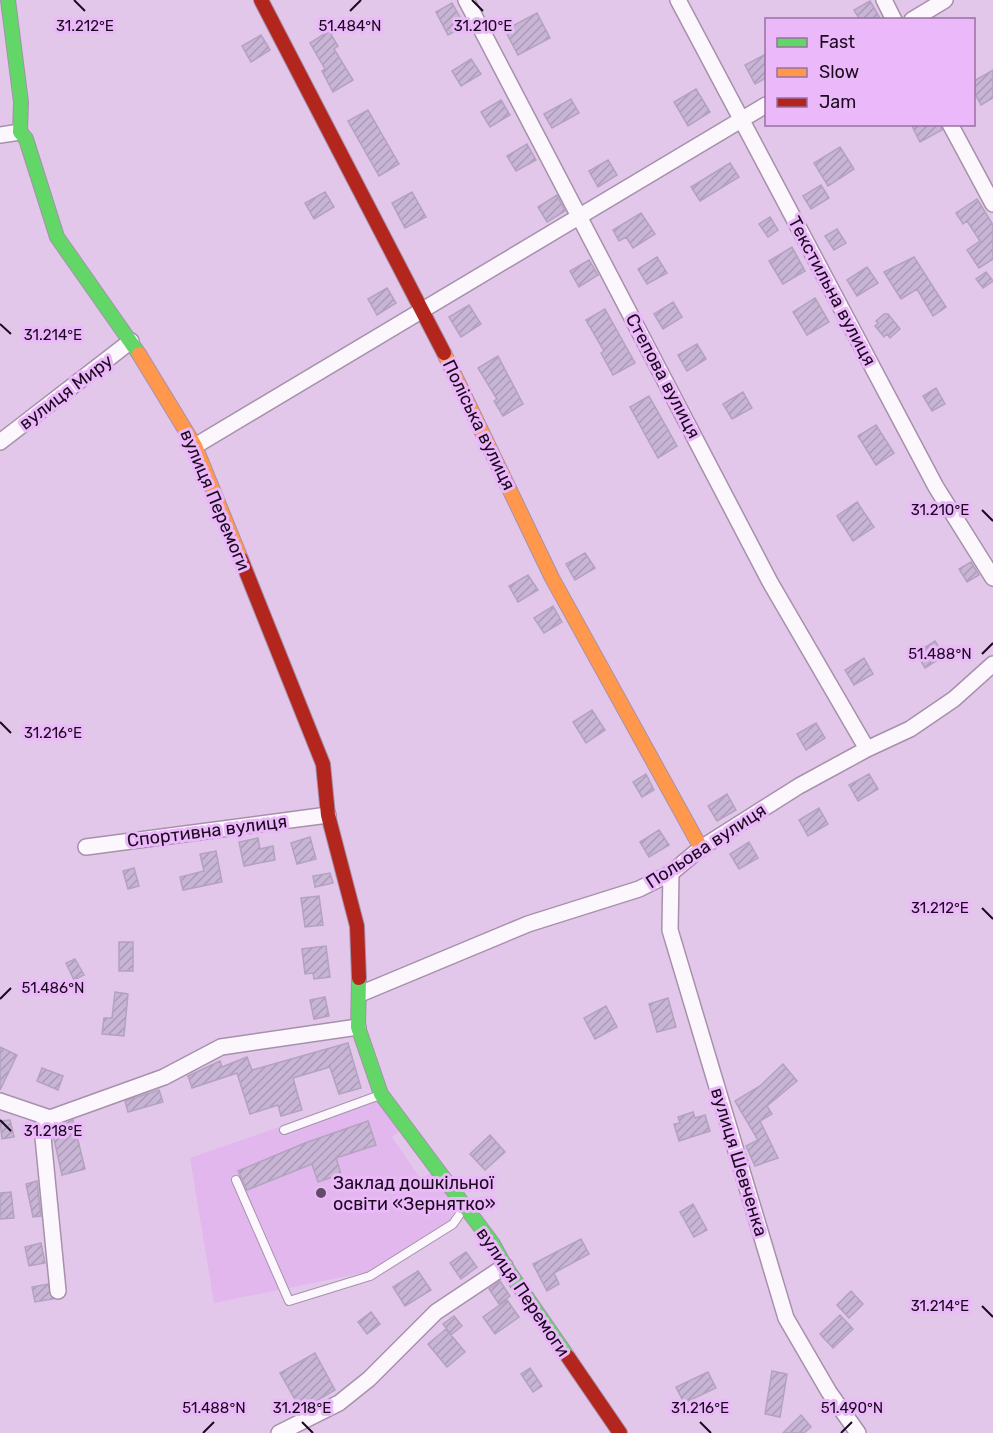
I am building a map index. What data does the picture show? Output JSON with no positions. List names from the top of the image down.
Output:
{
  "streets": {
    "street": [
      "Текстильна вулиця",
      "Степова вулиця",
      "вулиця Миру",
      "Поліська вулиця",
      "вулиця Перемоги",
      "Спортивна вулиця",
      "Польова вулиця",
      "вулиця Шевченка"
    ]
  },
  "crossings": [
    ["Степова вулиця", "Польова вулиця"],
    ["вулиця Миру", "вулиця Перемоги"],
    ["Поліська вулиця", "Польова вулиця"],
    ["вулиця Перемоги", "Спортивна вулиця"],
    ["вулиця Перемоги", "Польова вулиця"],
    ["Польова вулиця", "вулиця Шевченка"]
  ],
  "places": ["Заклад дошкільної освіти «Зернятко»"],
  "legend": ["Fast", "Slow", "Jam"],
  "coordinates": [
    "31.212°E",
    "51.484°N",
    "31.210°E",
    "31.214°E",
    "51.488°N",
    "31.216°E",
    "51.486°N",
    "31.218°E",
    "51.490°N"
  ]
}
